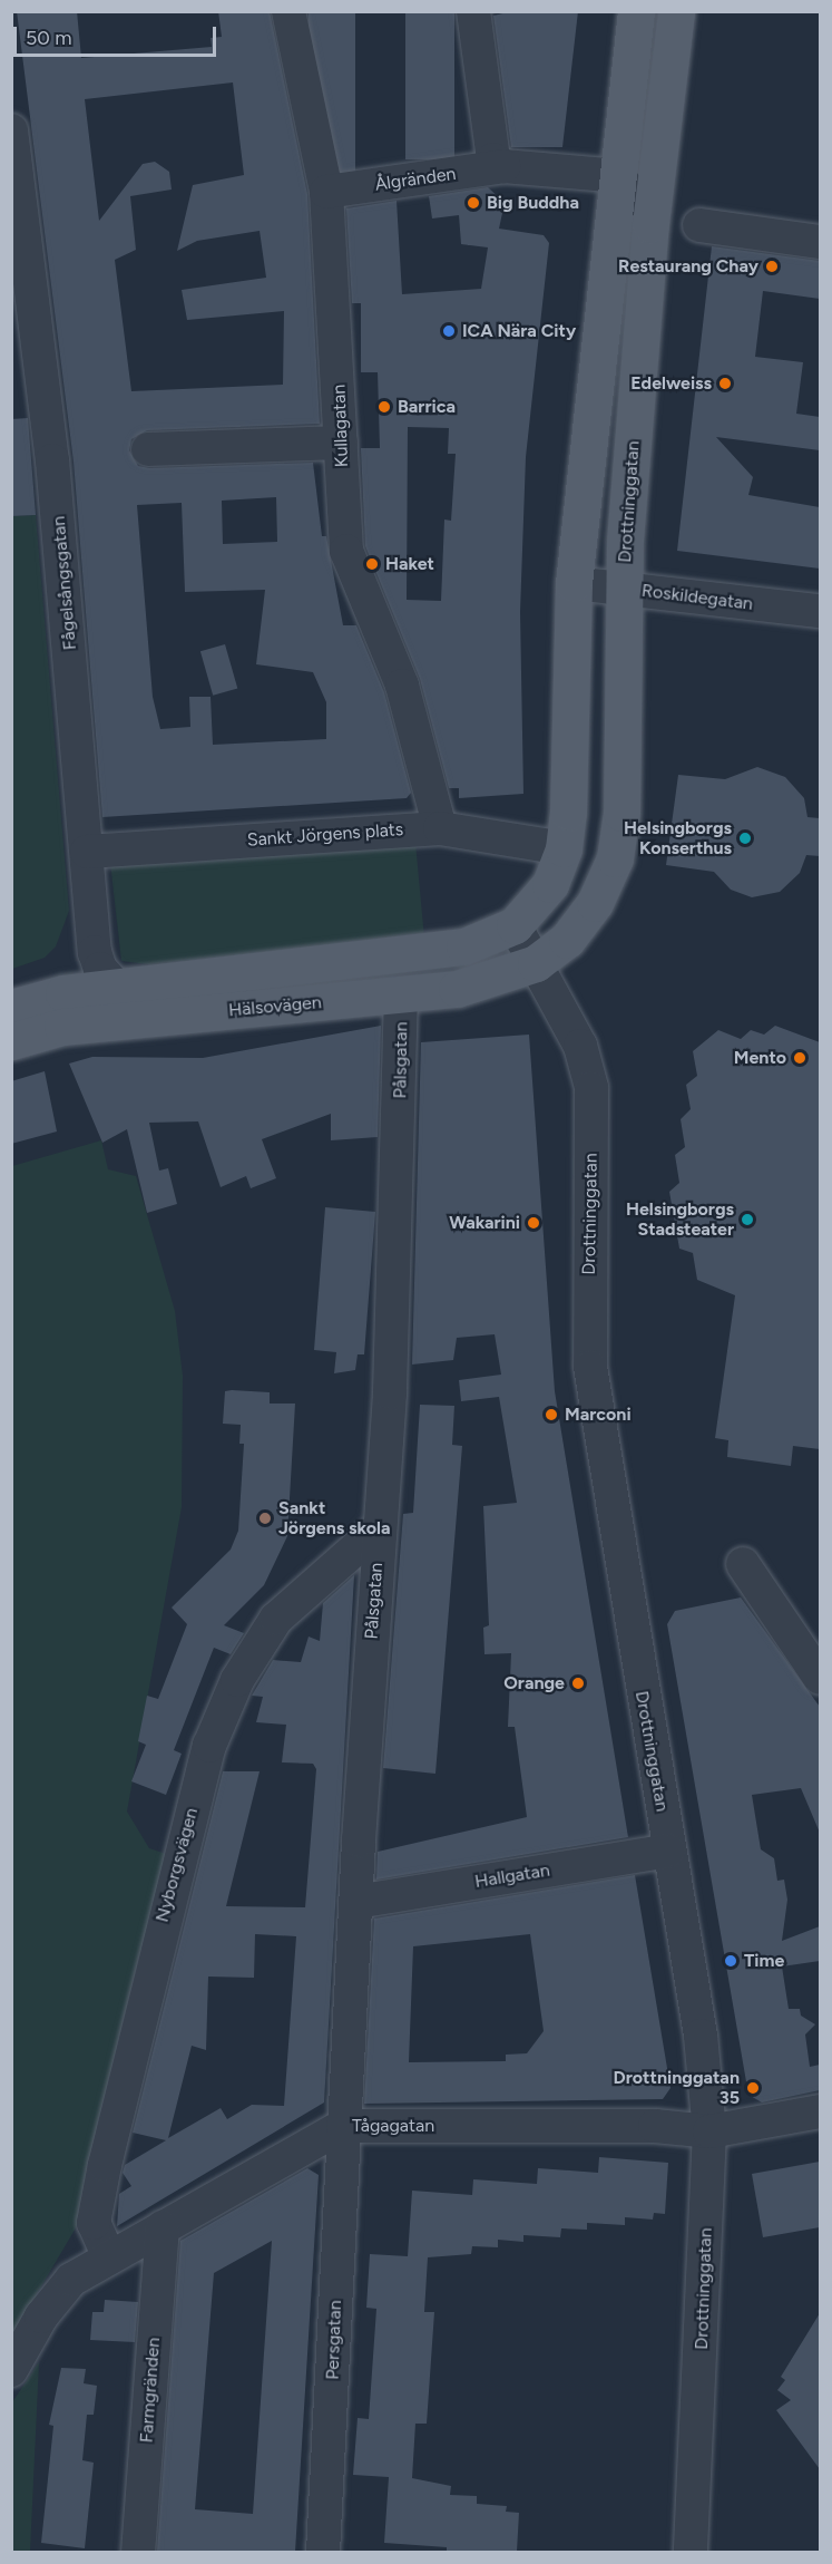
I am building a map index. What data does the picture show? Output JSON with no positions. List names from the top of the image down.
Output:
{
  "streets": {
    "main road": ["Drottninggatan", "Hälsovägen"],
    "street": [
      "Ålgränden",
      "Kullagatan",
      "Fågelsångsgatan",
      "Roskildegatan",
      "Sankt Jörgens plats",
      "Pålsgatan",
      "Nyborgsvägen",
      "Hallgatan",
      "Tågagatan",
      "Persgatan",
      "Farmgränden"
    ]
  },
  "crossings": [
    ["Ålgränden", "Kullagatan"],
    ["Kullagatan", "Sankt Jörgens plats"],
    ["Drottninggatan", "Roskildegatan"],
    ["Drottninggatan", "Hälsovägen"],
    ["Drottninggatan", "Hallgatan"],
    ["Drottninggatan", "Tågagatan"],
    ["Fågelsångsgatan", "Sankt Jörgens plats"],
    ["Fågelsångsgatan", "Hälsovägen"],
    ["Hälsovägen", "Pålsgatan"],
    ["Pålsgatan", "Nyborgsvägen"],
    ["Pålsgatan", "Hallgatan"],
    ["Pålsgatan", "Tågagatan"],
    ["Pålsgatan", "Persgatan"],
    ["Nyborgsvägen", "Tågagatan"],
    ["Tågagatan", "Persgatan"],
    ["Tågagatan", "Farmgränden"]
  ],
  "places": [
    "Big Buddha",
    "Restaurang Chay",
    "ICA Nära City",
    "Edelweiss",
    "Barrica",
    "Haket",
    "Helsingborgs Konserthus",
    "Mento",
    "Helsingborgs Stadsteater",
    "Wakarini",
    "Marconi",
    "Sankt Jörgens skola",
    "Orange",
    "Time",
    "Drottninggatan 35"
  ],
  "scale_bar": "50 m"
}
